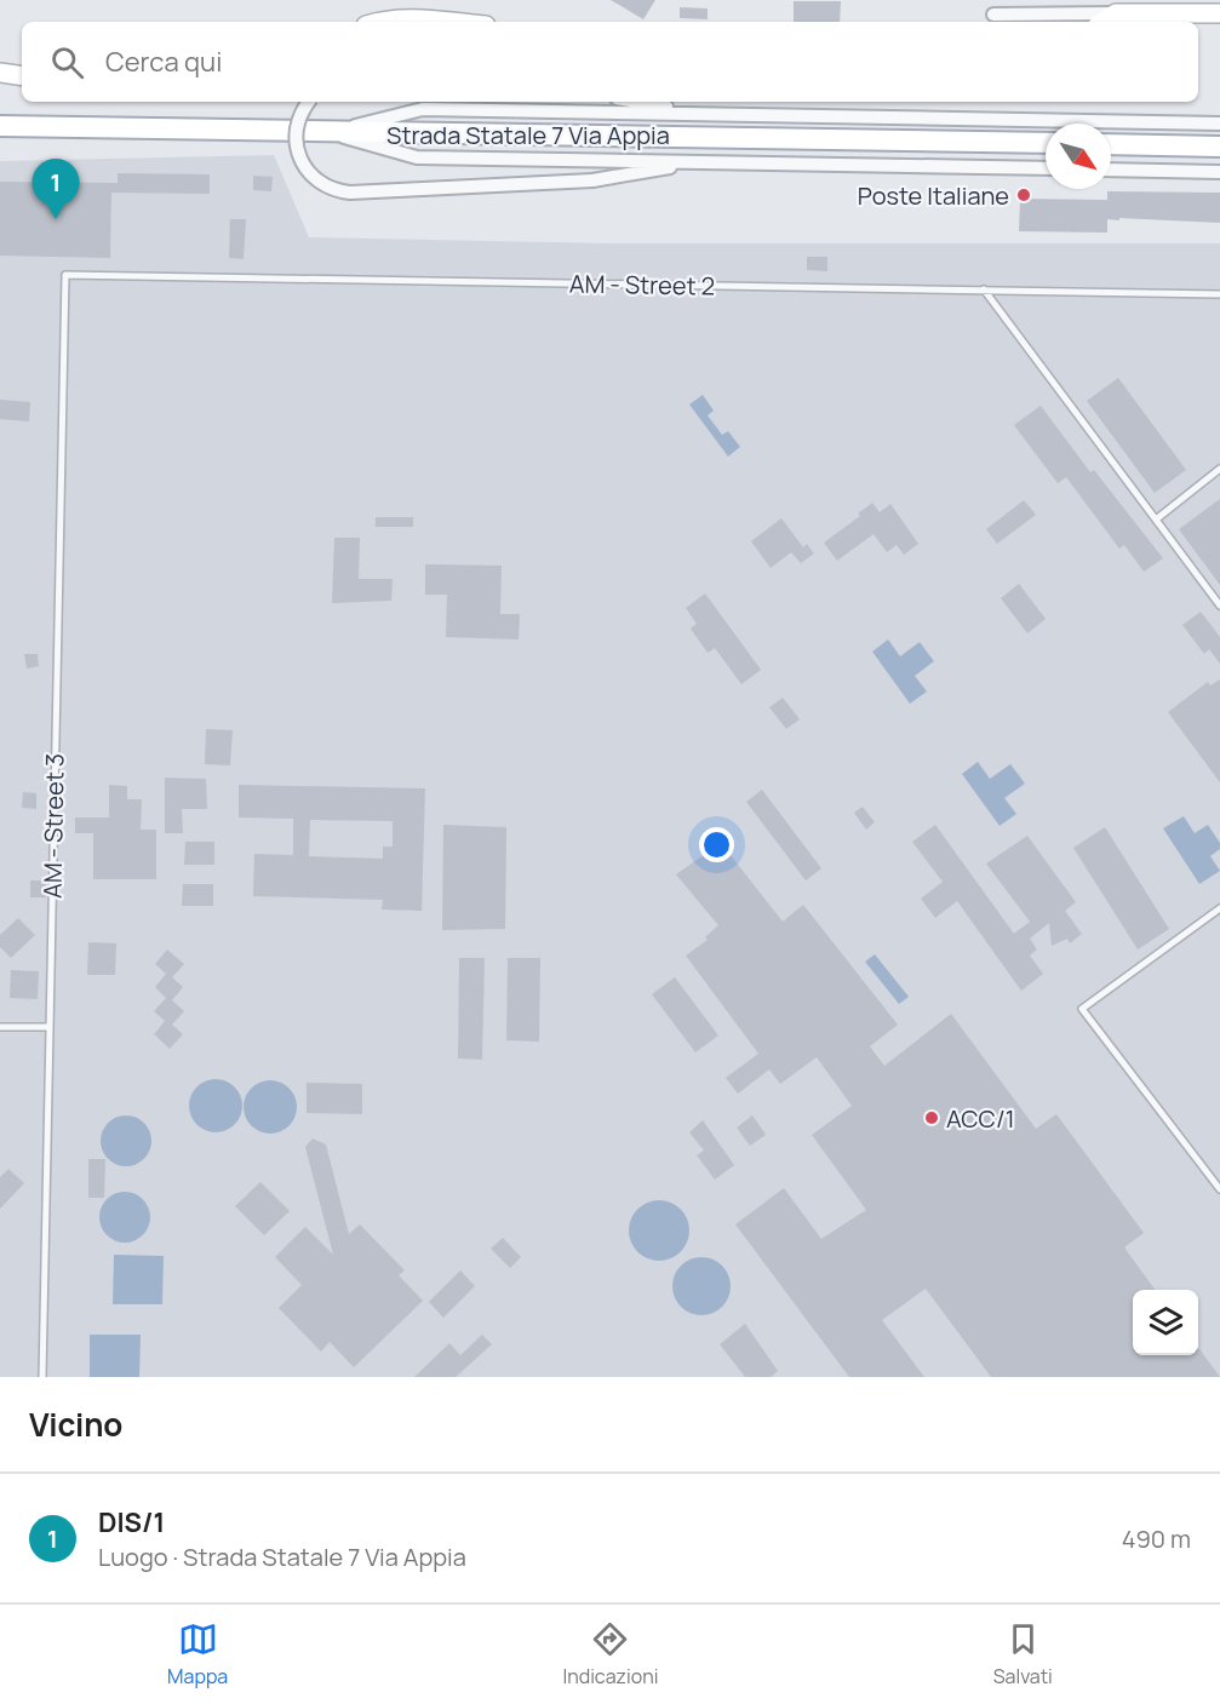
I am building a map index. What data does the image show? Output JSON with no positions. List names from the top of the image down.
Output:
{
  "streets": {
    "main road": ["Strada Statale 7 Via Appia"],
    "lane": ["AM - Street 2", "AM - Street 3"]
  },
  "crossings": [
    ["AM - Street 2", "AM - Street 3"]
  ],
  "places": ["Poste Italiane", "ACC/1"],
  "north": "bottom right",
  "page": {
    "search": "Cerca qui",
    "pins": "1",
    "heading": "Vicino",
    "list": [
      {
        "mark": "1",
        "name": "DIS/1",
        "note": "Luogo · Strada Statale 7 Via Appia",
        "value": "490 m"
      }
    ],
    "nav": ["Mappa", "Indicazioni", "Salvati"]
  }
}
